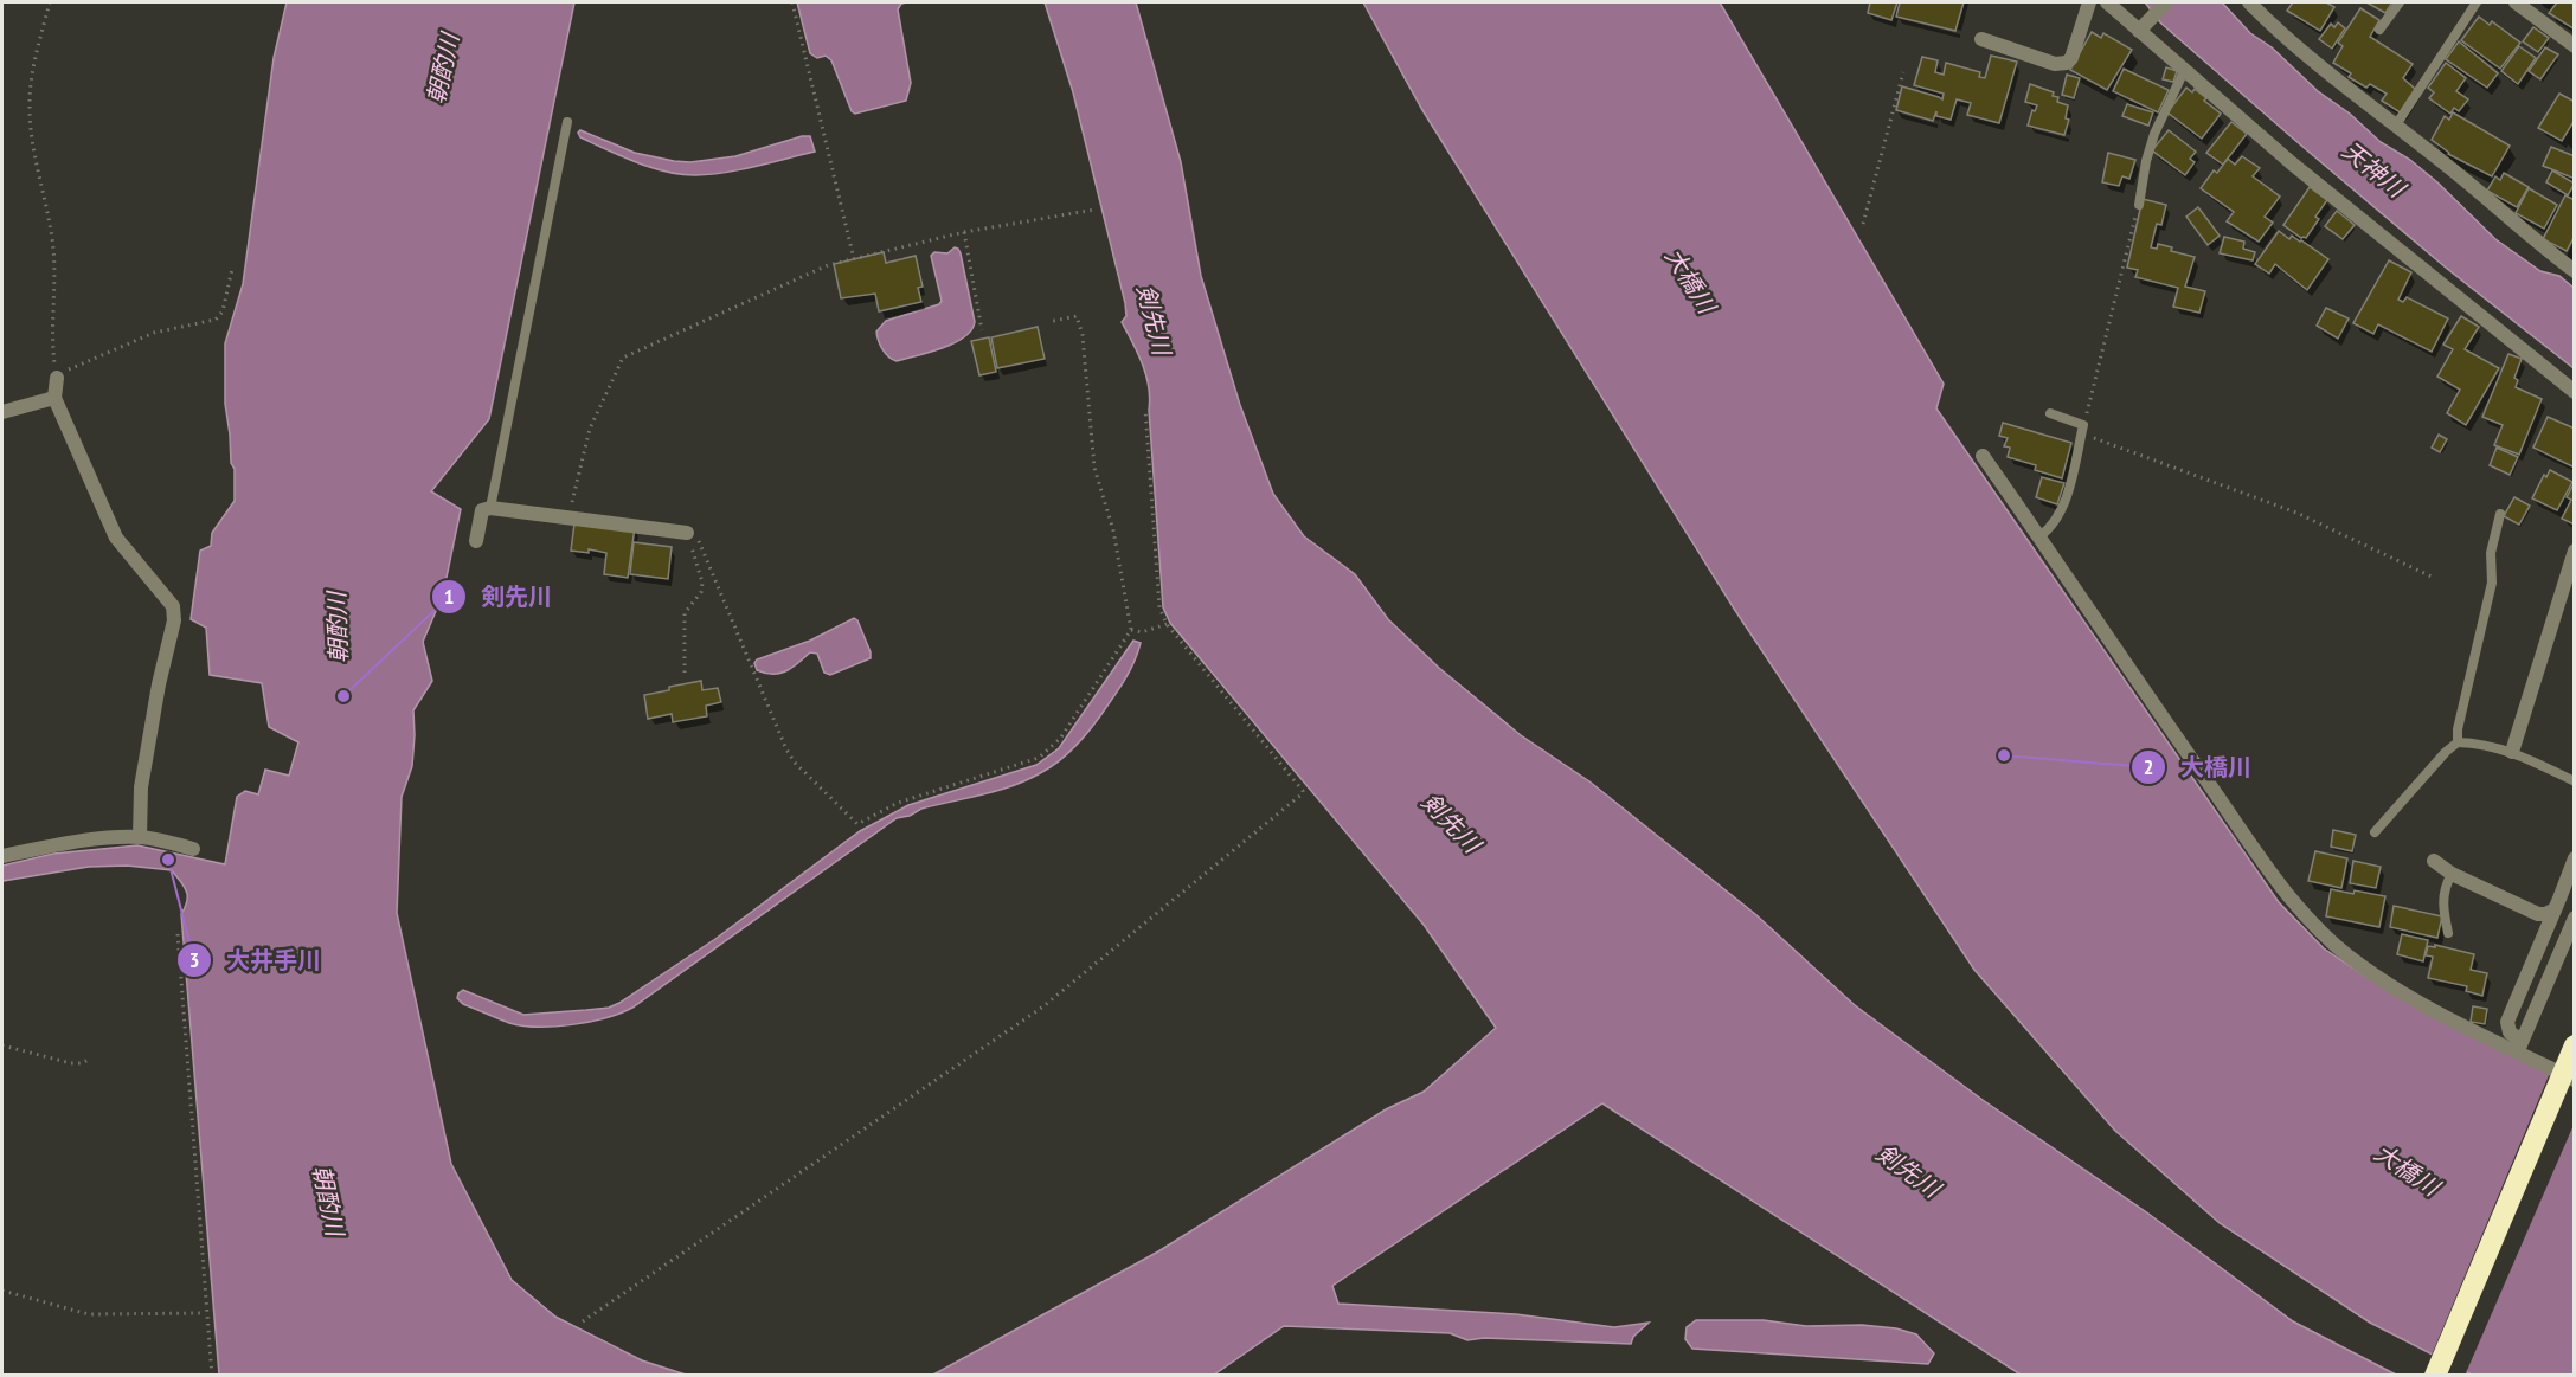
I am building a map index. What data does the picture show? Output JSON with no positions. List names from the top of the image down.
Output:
{
  "water": [
    "朝酌川",
    "天神川",
    "大橋川",
    "剣先川"
  ],
  "places": ["剣先川", "大橋川", "大井手川"]
}
